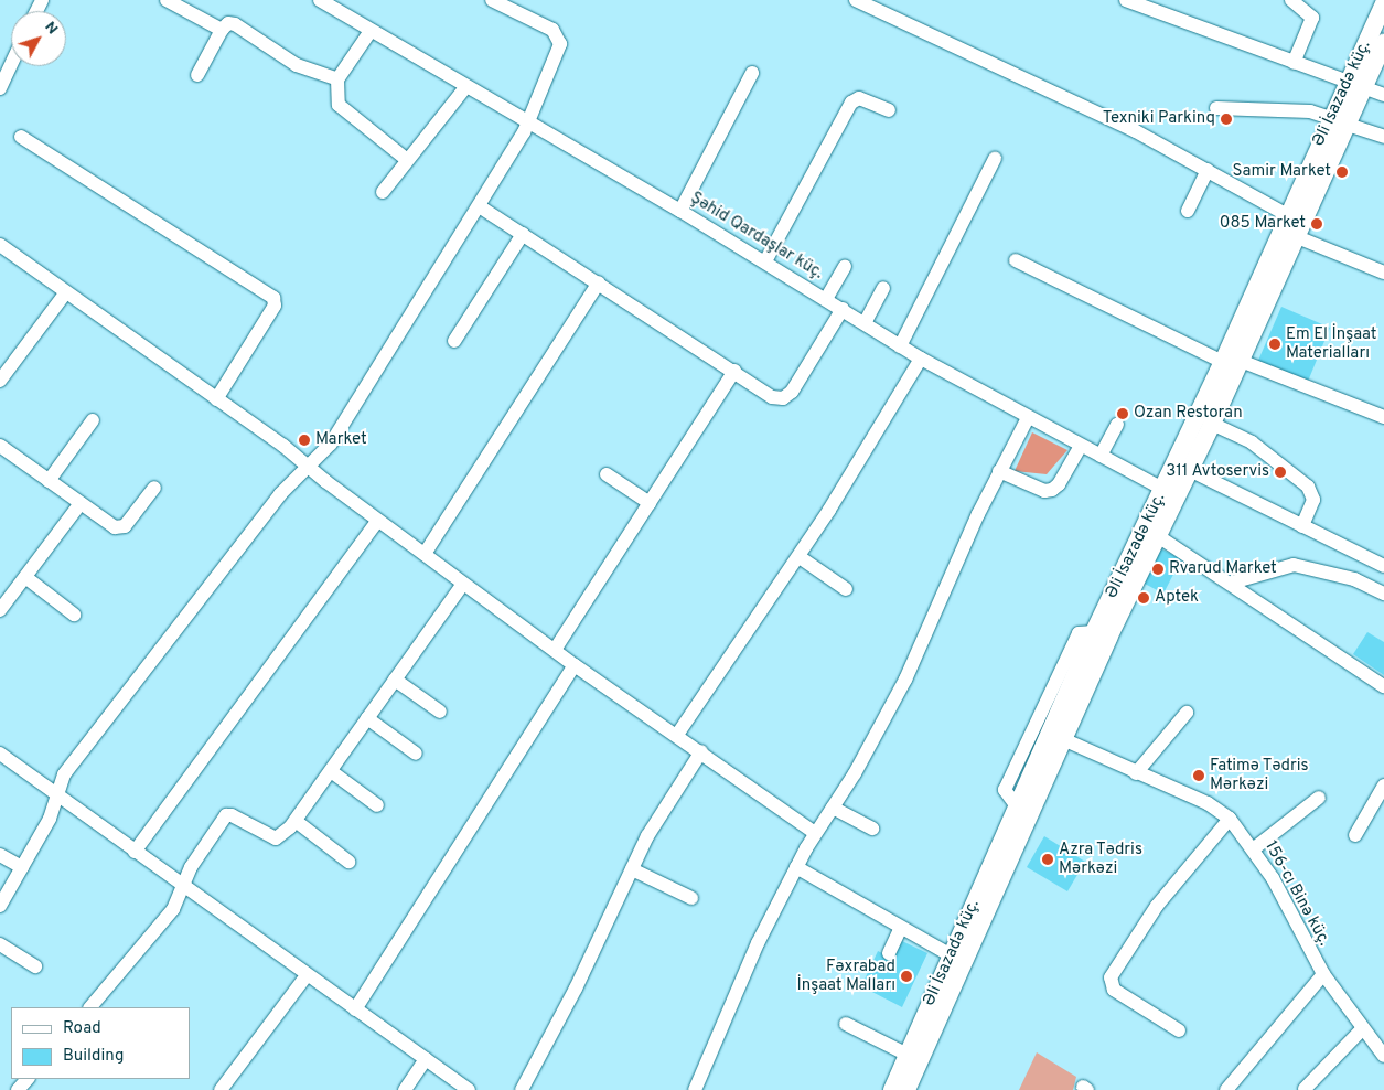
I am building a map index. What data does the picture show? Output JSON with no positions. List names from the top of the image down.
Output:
{
  "streets": {
    "main road": ["Əli İsazadə küç."],
    "street": ["Şəhid Qardaşlar küç.", "156-cı Binə küç."]
  },
  "crossings": [
    ["Əli İsazadə küç.", "Şəhid Qardaşlar küç."],
    ["Əli İsazadə küç.", "156-cı Binə küç."]
  ],
  "places": [
    "Texniki Parkinq",
    "Samir Market",
    "085 Market",
    "Em El İnşaat Materialları",
    "Ozan Restoran",
    "Market",
    "311 Avtoservis",
    "Rvarud Market",
    "Aptek",
    "Fatimə Tədris Mərkəzi",
    "Azra Tədris Mərkəzi",
    "Fəxrabad İnşaat Malları"
  ],
  "legend": ["Road", "Building"],
  "north": "top right"
}
